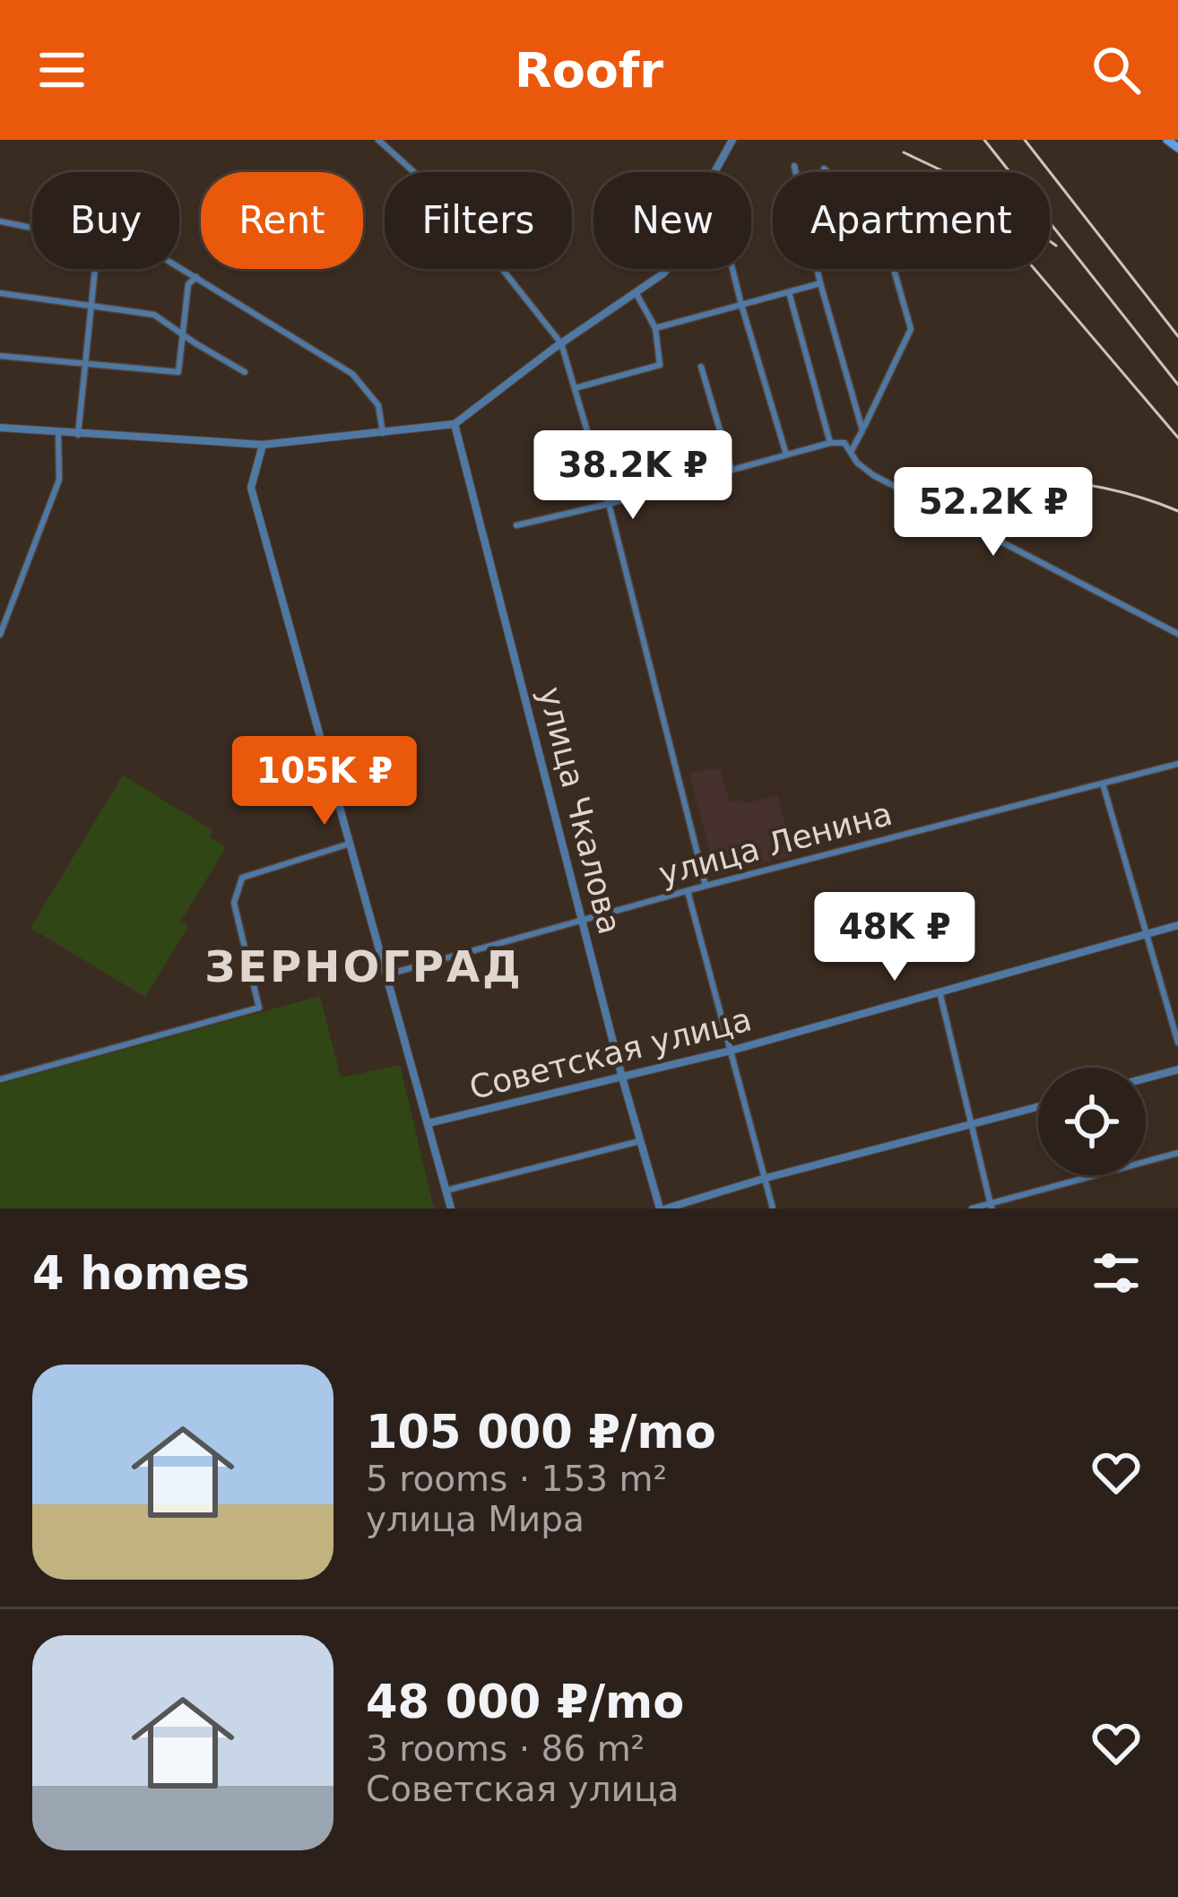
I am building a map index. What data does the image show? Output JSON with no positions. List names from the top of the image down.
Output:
{
  "streets": {
    "street": ["улица Чкалова", "улица Ленина", "Советская улица"]
  },
  "crossings": [
    ["улица Чкалова", "улица Ленина"],
    ["улица Чкалова", "Советская улица"]
  ],
  "districts": ["ЗЕРНОГРАД"],
  "page": {
    "header": "Roofr",
    "chip": [
      "Buy",
      "Rent",
      "Filters",
      "New",
      "Apartment"
    ],
    "price": [
      "38.2K ₽",
      "52.2K ₽",
      "105K ₽",
      "48K ₽"
    ],
    "heading": "4 homes",
    "list": [
      {
        "name": "105 000 ₽/mo",
        "note": "5 rooms · 153 m² · улица Мира"
      },
      {
        "name": "48 000 ₽/mo",
        "note": "3 rooms · 86 m² · Советская улица"
      }
    ]
  }
}
